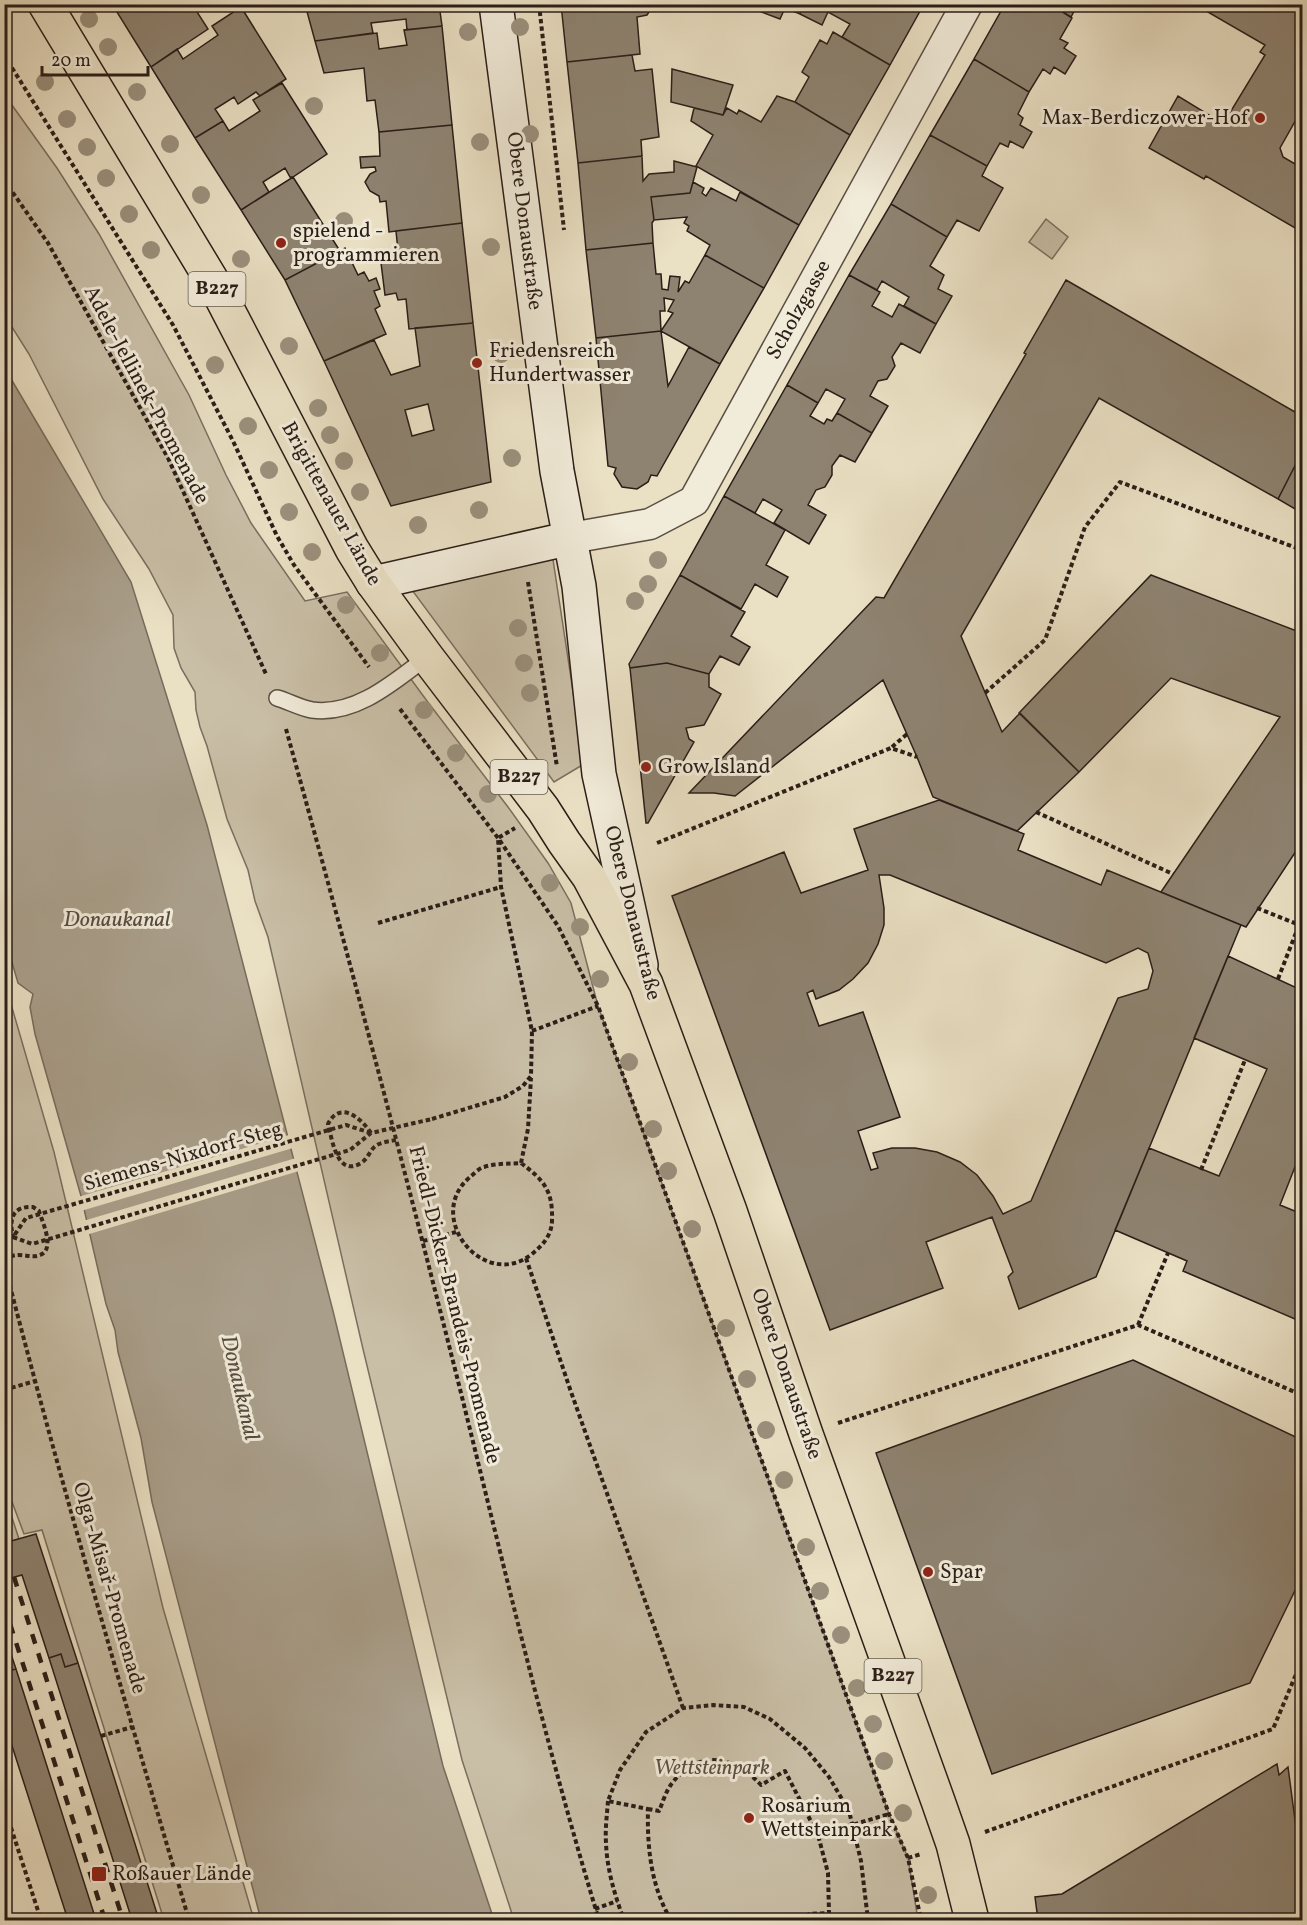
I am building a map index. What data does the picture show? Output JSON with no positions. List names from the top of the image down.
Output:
{
  "streets": {
    "main road": ["Obere Donaustraße", "B227", "Brigittenauer Lände"],
    "street": ["Scholzgasse"],
    "path": [
      "Adele-Jellinek-Promenade",
      "Siemens-Nixdorf-Steg",
      "Friedl-Dicker-Brandeis-Promenade",
      "Olga-Misař-Promenade"
    ]
  },
  "crossings": [
    ["Obere Donaustraße", "Scholzgasse"],
    ["Obere Donaustraße", "Brigittenauer Lände"],
    ["Adele-Jellinek-Promenade", "Friedl-Dicker-Brandeis-Promenade"]
  ],
  "water": ["Donaukanal"],
  "parks": ["Wettsteinpark"],
  "places": {
    "other": [
      "Max-Berdiczower-Hof",
      "spielend - programmieren",
      "Friedensreich Hundertwasser",
      "Grow Island",
      "Spar",
      "Rosarium Wettsteinpark"
    ],
    "transit": ["Roßauer Lände"]
  },
  "scale_bar": "20 m"
}
